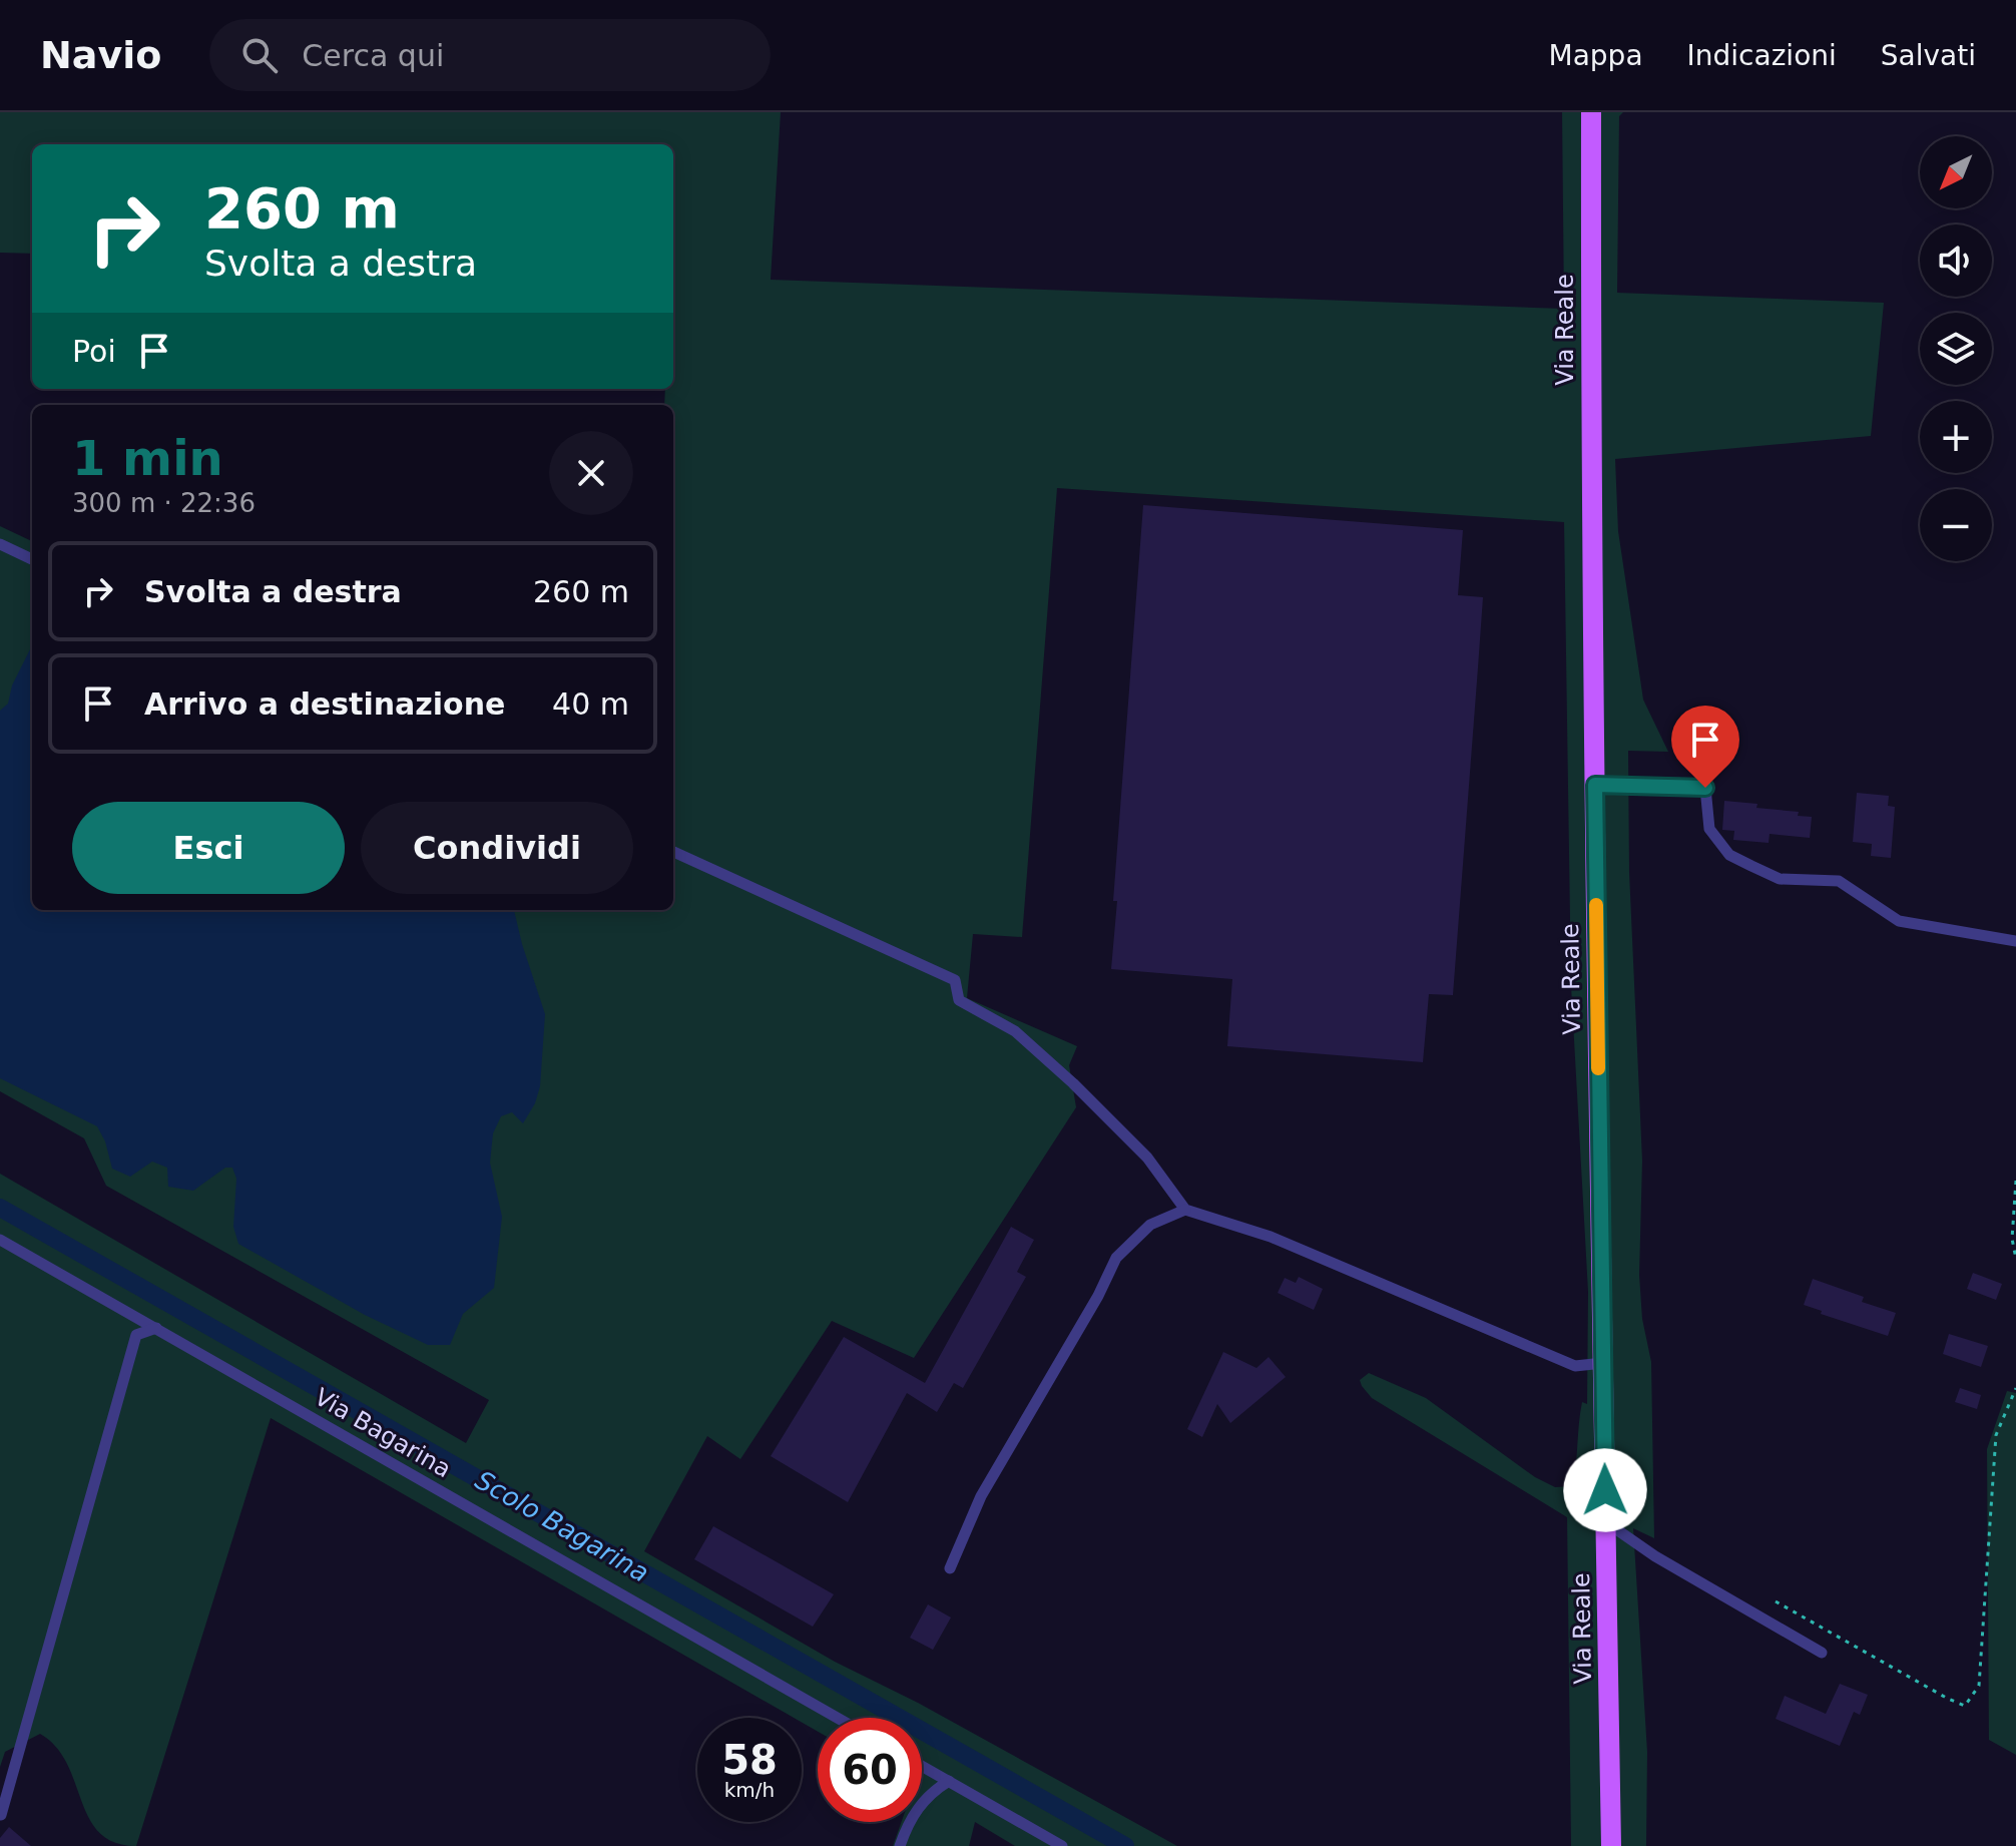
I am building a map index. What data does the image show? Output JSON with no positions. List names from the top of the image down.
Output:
{
  "streets": {
    "main road": ["Via Reale"],
    "lane": ["Via Bagarina"]
  },
  "water": ["Scolo Bagarina"],
  "north": "bottom left",
  "page": {
    "header": "Navio",
    "search": "Cerca qui",
    "nav": ["Mappa", "Indicazioni", "Salvati"],
    "map_buttons": ["+", "−"],
    "turn": ["260 m", "Svolta a destra"],
    "then": "Poi",
    "heading": ["1 min", "300 m · 22:36"],
    "list": [
      {
        "name": "Svolta a destra",
        "value": "260 m"
      },
      {
        "name": "Arrivo a destinazione",
        "value": "40 m"
      }
    ],
    "buttons": ["Esci", "Condividi"],
    "speed": "58 km/h",
    "limit": "60"
  }
}
